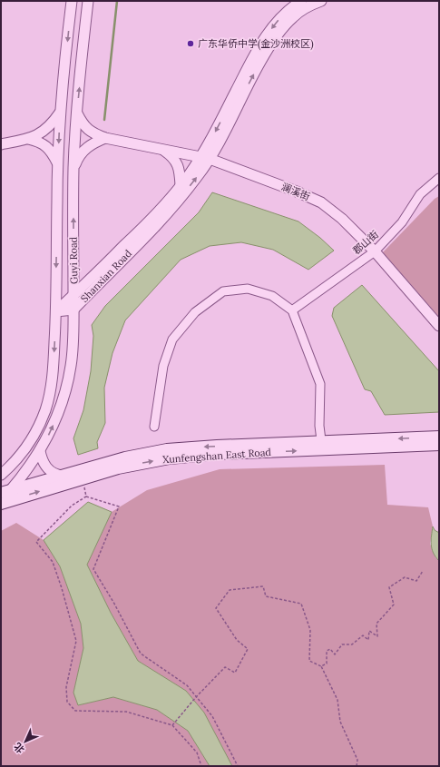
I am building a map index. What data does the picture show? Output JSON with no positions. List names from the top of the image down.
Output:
{
  "streets": {
    "main road": ["Xunfengshan East Road"],
    "street": [
      "澜溪街",
      "郡山街",
      "Guyi Road",
      "Shanxian Road"
    ]
  },
  "crossings": [
    ["澜溪街", "郡山街"],
    ["澜溪街", "Guyi Road"],
    ["澜溪街", "Shanxian Road"],
    ["Guyi Road", "Shanxian Road"],
    ["Guyi Road", "Xunfengshan East Road"]
  ],
  "places": ["广东华侨中学(金沙洲校区)"],
  "north": "bottom left"
}
